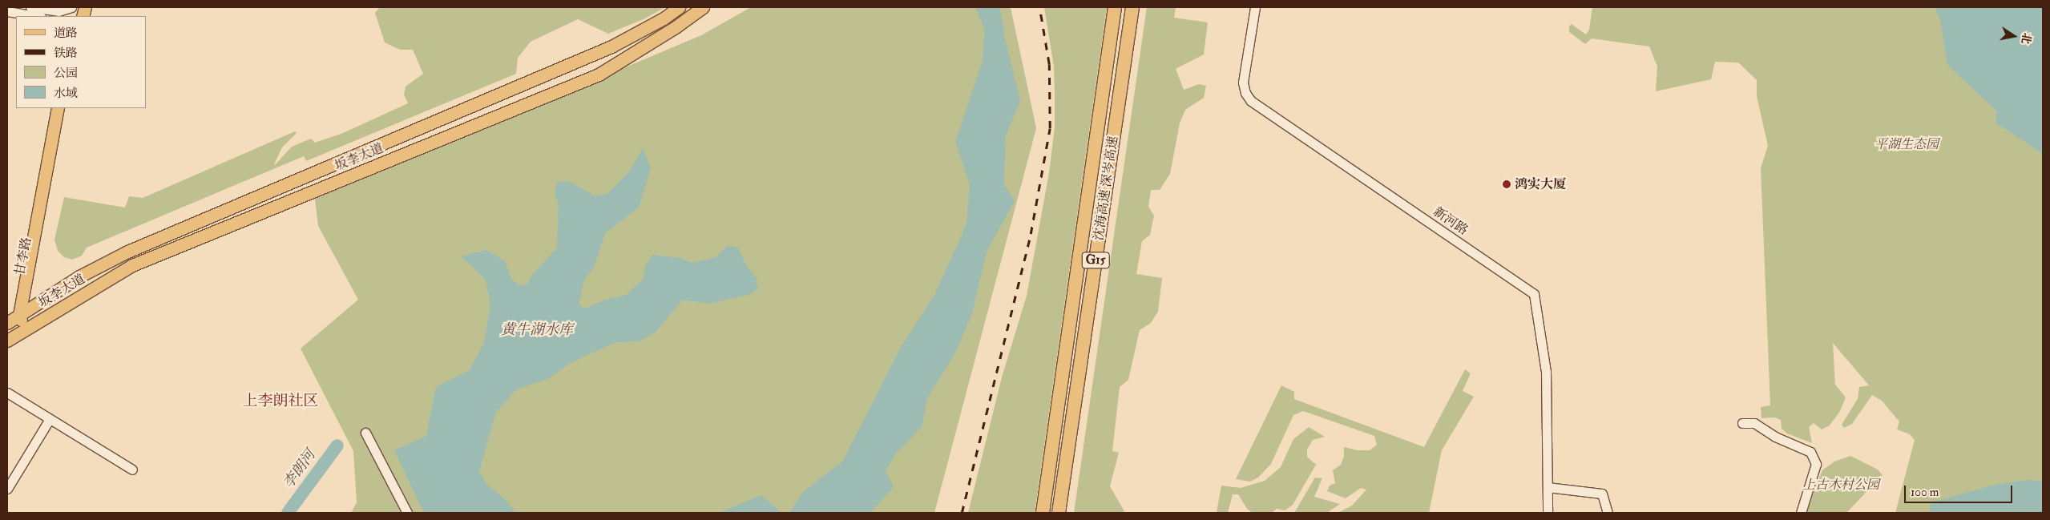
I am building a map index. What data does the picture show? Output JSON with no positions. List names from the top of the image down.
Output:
{
  "streets": {
    "highway": ["沈海高速 深岑高速", "G15"],
    "main road": ["坂李大道", "甘李路"],
    "street": ["新河路"]
  },
  "crossings": [
    ["坂李大道", "甘李路"]
  ],
  "districts": ["上李朗社区"],
  "water": ["黄牛湖水库", "李朗河"],
  "parks": ["平湖生态园", "上古木村公园"],
  "places": ["鸿实大厦"],
  "legend": [
    "道路",
    "铁路",
    "公园",
    "水域"
  ],
  "scale_bar": "100 m",
  "north": "right"
}
